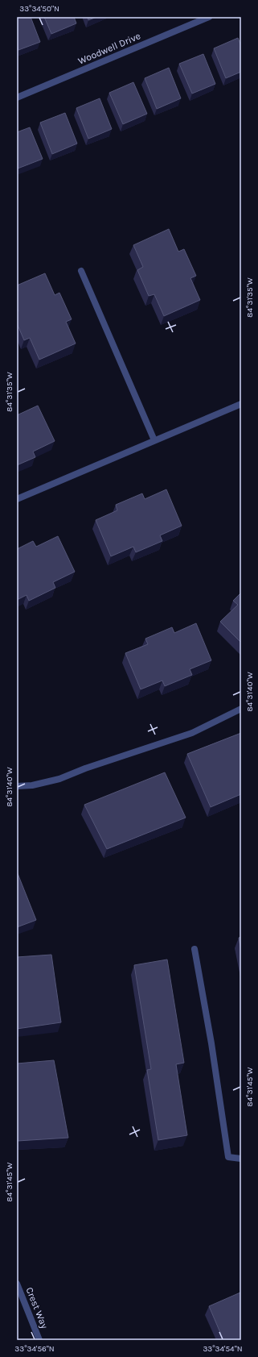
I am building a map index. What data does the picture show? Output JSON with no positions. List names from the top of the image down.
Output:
{
  "streets": {
    "street": ["Woodwell Drive", "Crest Way"]
  },
  "coordinates": [
    "33°34'50\"N",
    "84°31'35\"W",
    "84°31'40\"W",
    "84°31'45\"W",
    "33°34'56\"N",
    "33°34'54\"N"
  ]
}
